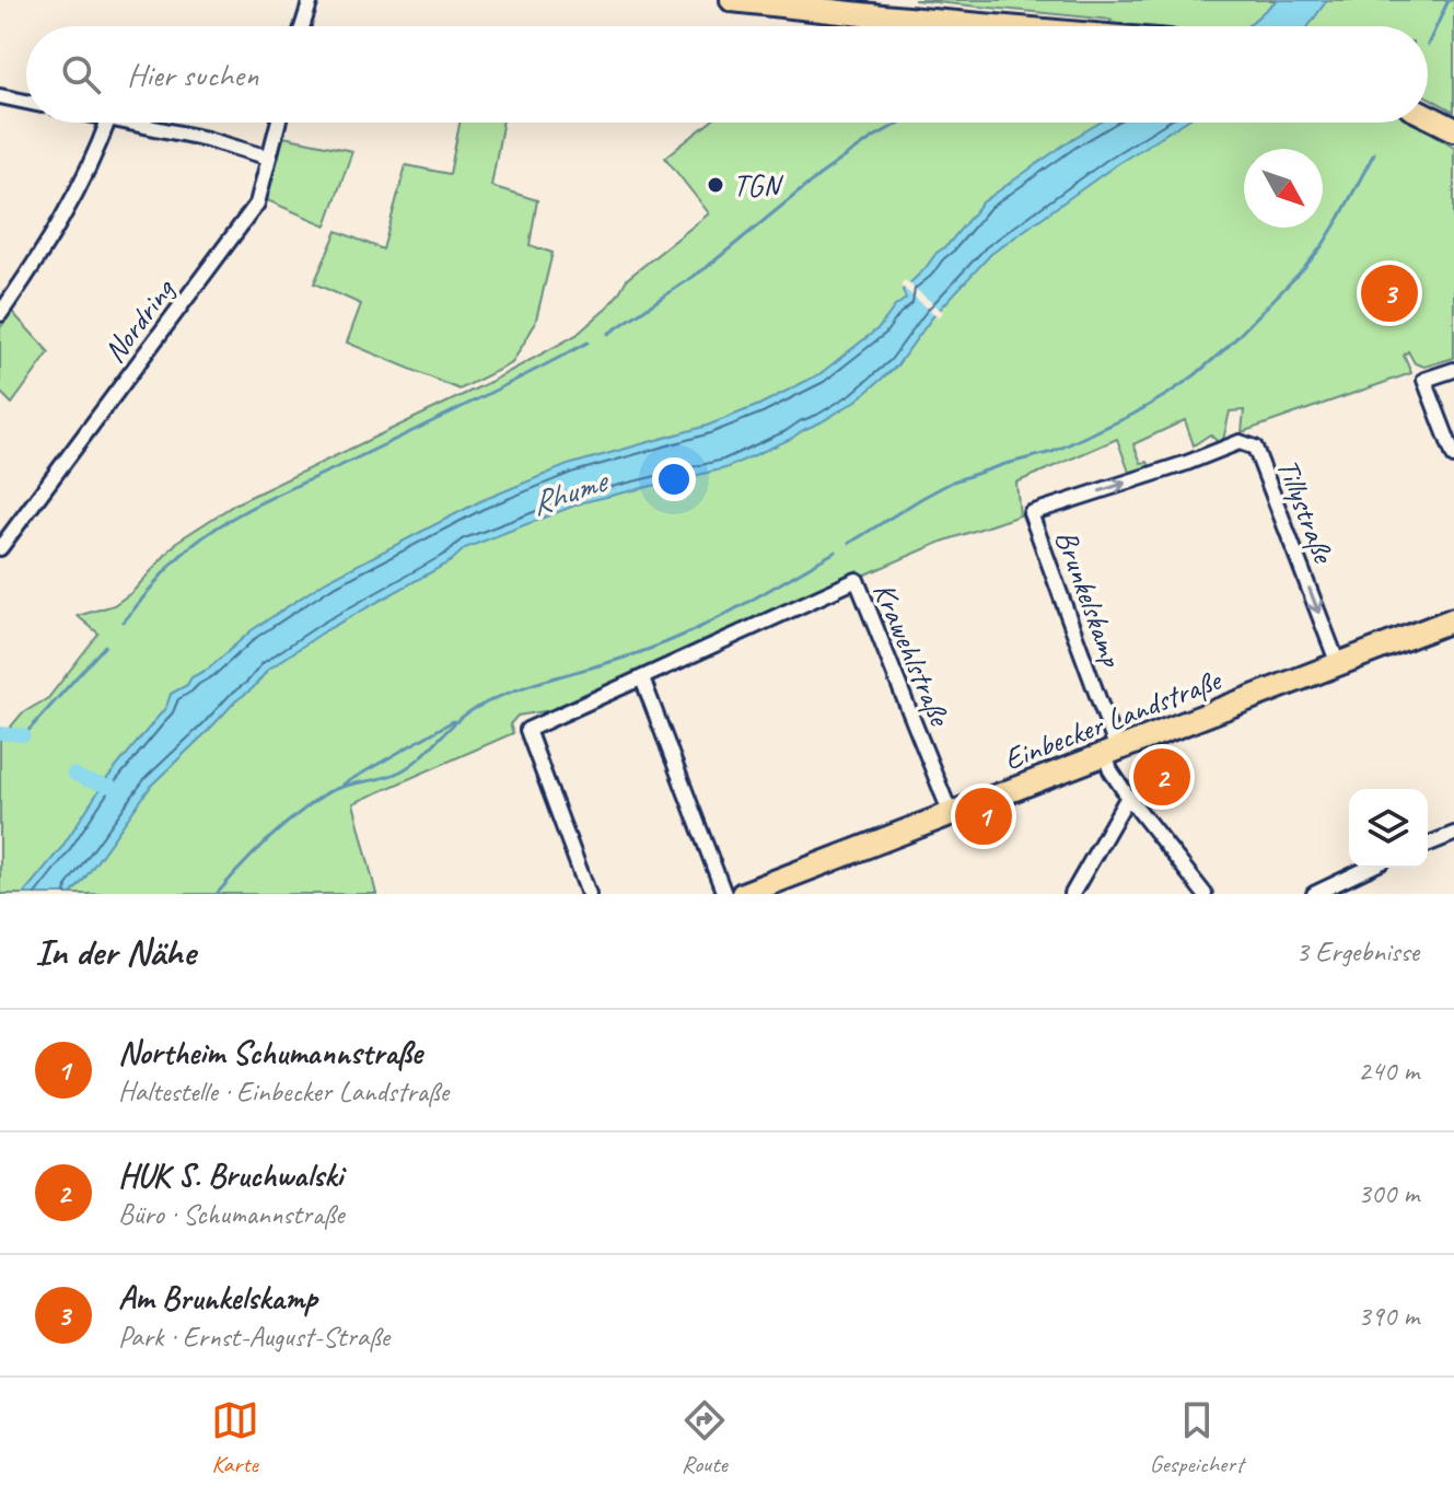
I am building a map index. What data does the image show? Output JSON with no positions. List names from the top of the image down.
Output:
{
  "streets": {
    "main road": ["Einbecker Landstraße"],
    "street": [
      "Nordring",
      "Tillystraße",
      "Brunkelskamp",
      "Krawehlstraße"
    ]
  },
  "crossings": [
    ["Tillystraße", "Brunkelskamp"],
    ["Tillystraße", "Einbecker Landstraße"],
    ["Brunkelskamp", "Einbecker Landstraße"],
    ["Krawehlstraße", "Einbecker Landstraße"]
  ],
  "water": ["Rhume"],
  "places": ["TGN"],
  "north": "bottom right",
  "page": {
    "search": "Hier suchen",
    "pins": ["3", "2", "1"],
    "heading": ["In der Nähe", "3 Ergebnisse"],
    "list": [
      {
        "mark": "1",
        "name": "Northeim Schumannstraße",
        "note": "Haltestelle · Einbecker Landstraße",
        "value": "240 m"
      },
      {
        "mark": "2",
        "name": "HUK S. Bruchwalski",
        "note": "Büro · Schumannstraße",
        "value": "300 m"
      },
      {
        "mark": "3",
        "name": "Am Brunkelskamp",
        "note": "Park · Ernst-August-Straße",
        "value": "390 m"
      }
    ],
    "nav": ["Karte", "Route", "Gespeichert"]
  }
}
